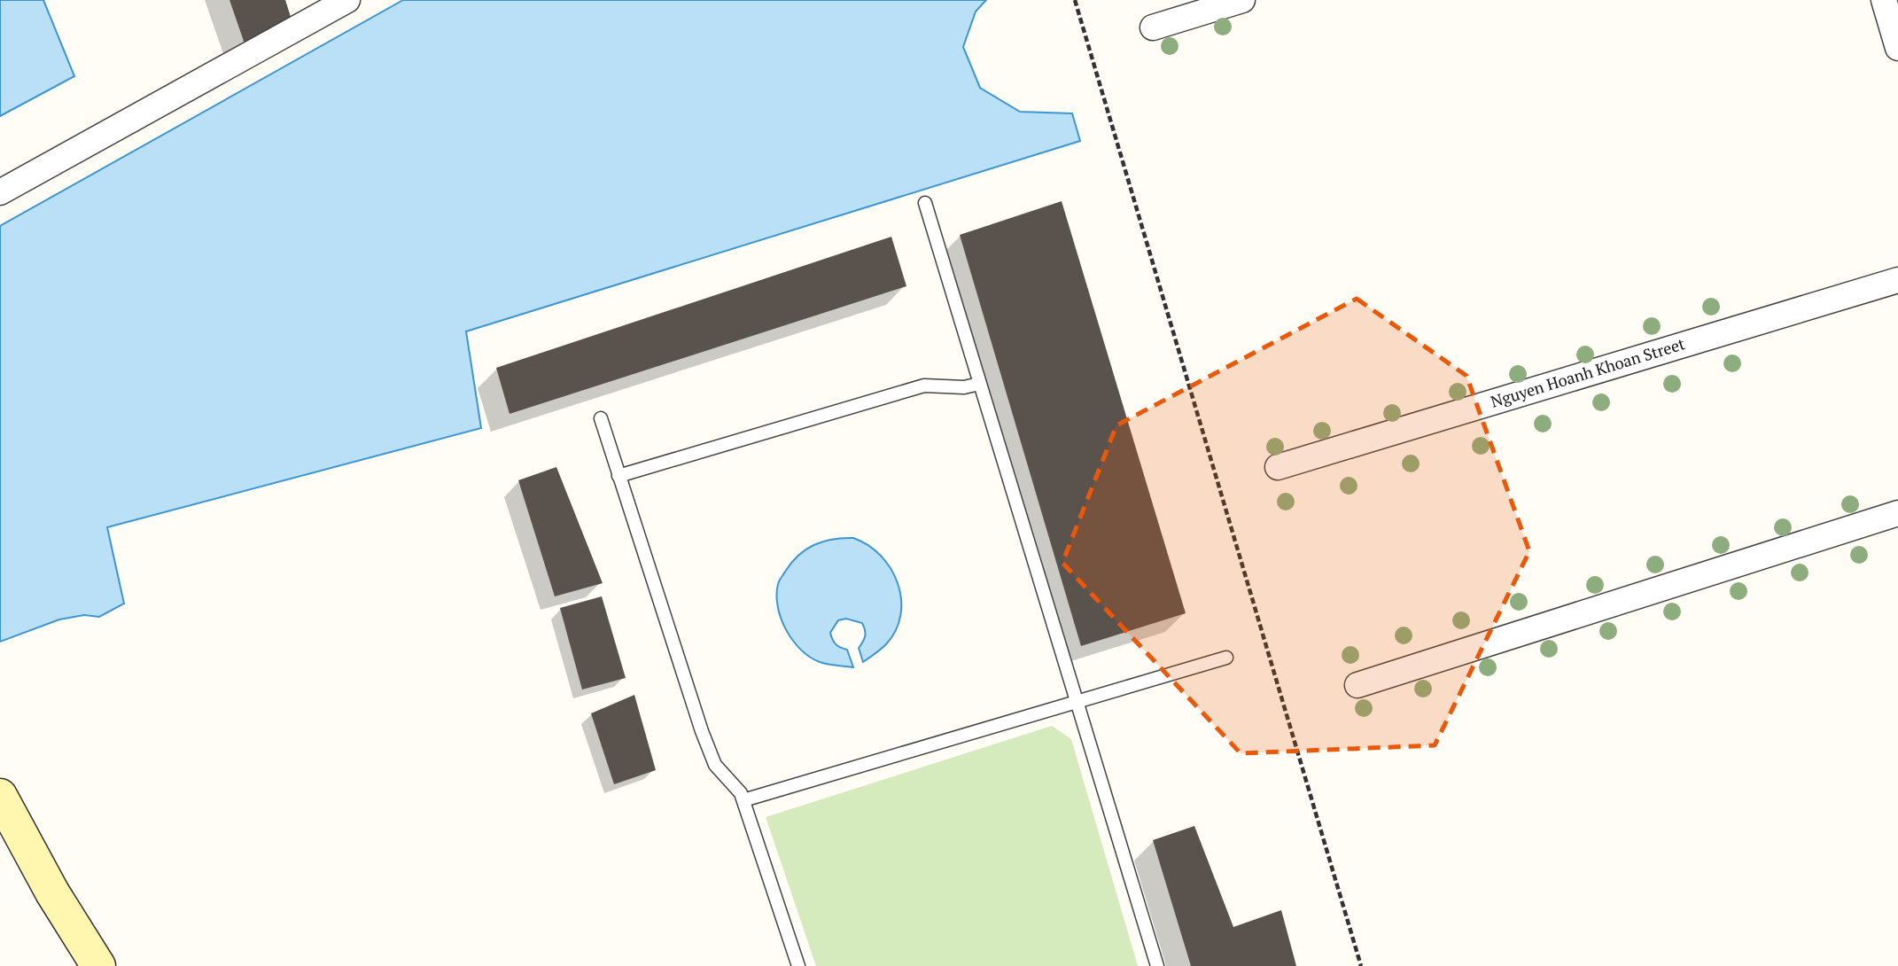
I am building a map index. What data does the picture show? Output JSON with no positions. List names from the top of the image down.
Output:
{
  "streets": {
    "street": ["Nguyen Hoanh Khoan Street"]
  }
}
